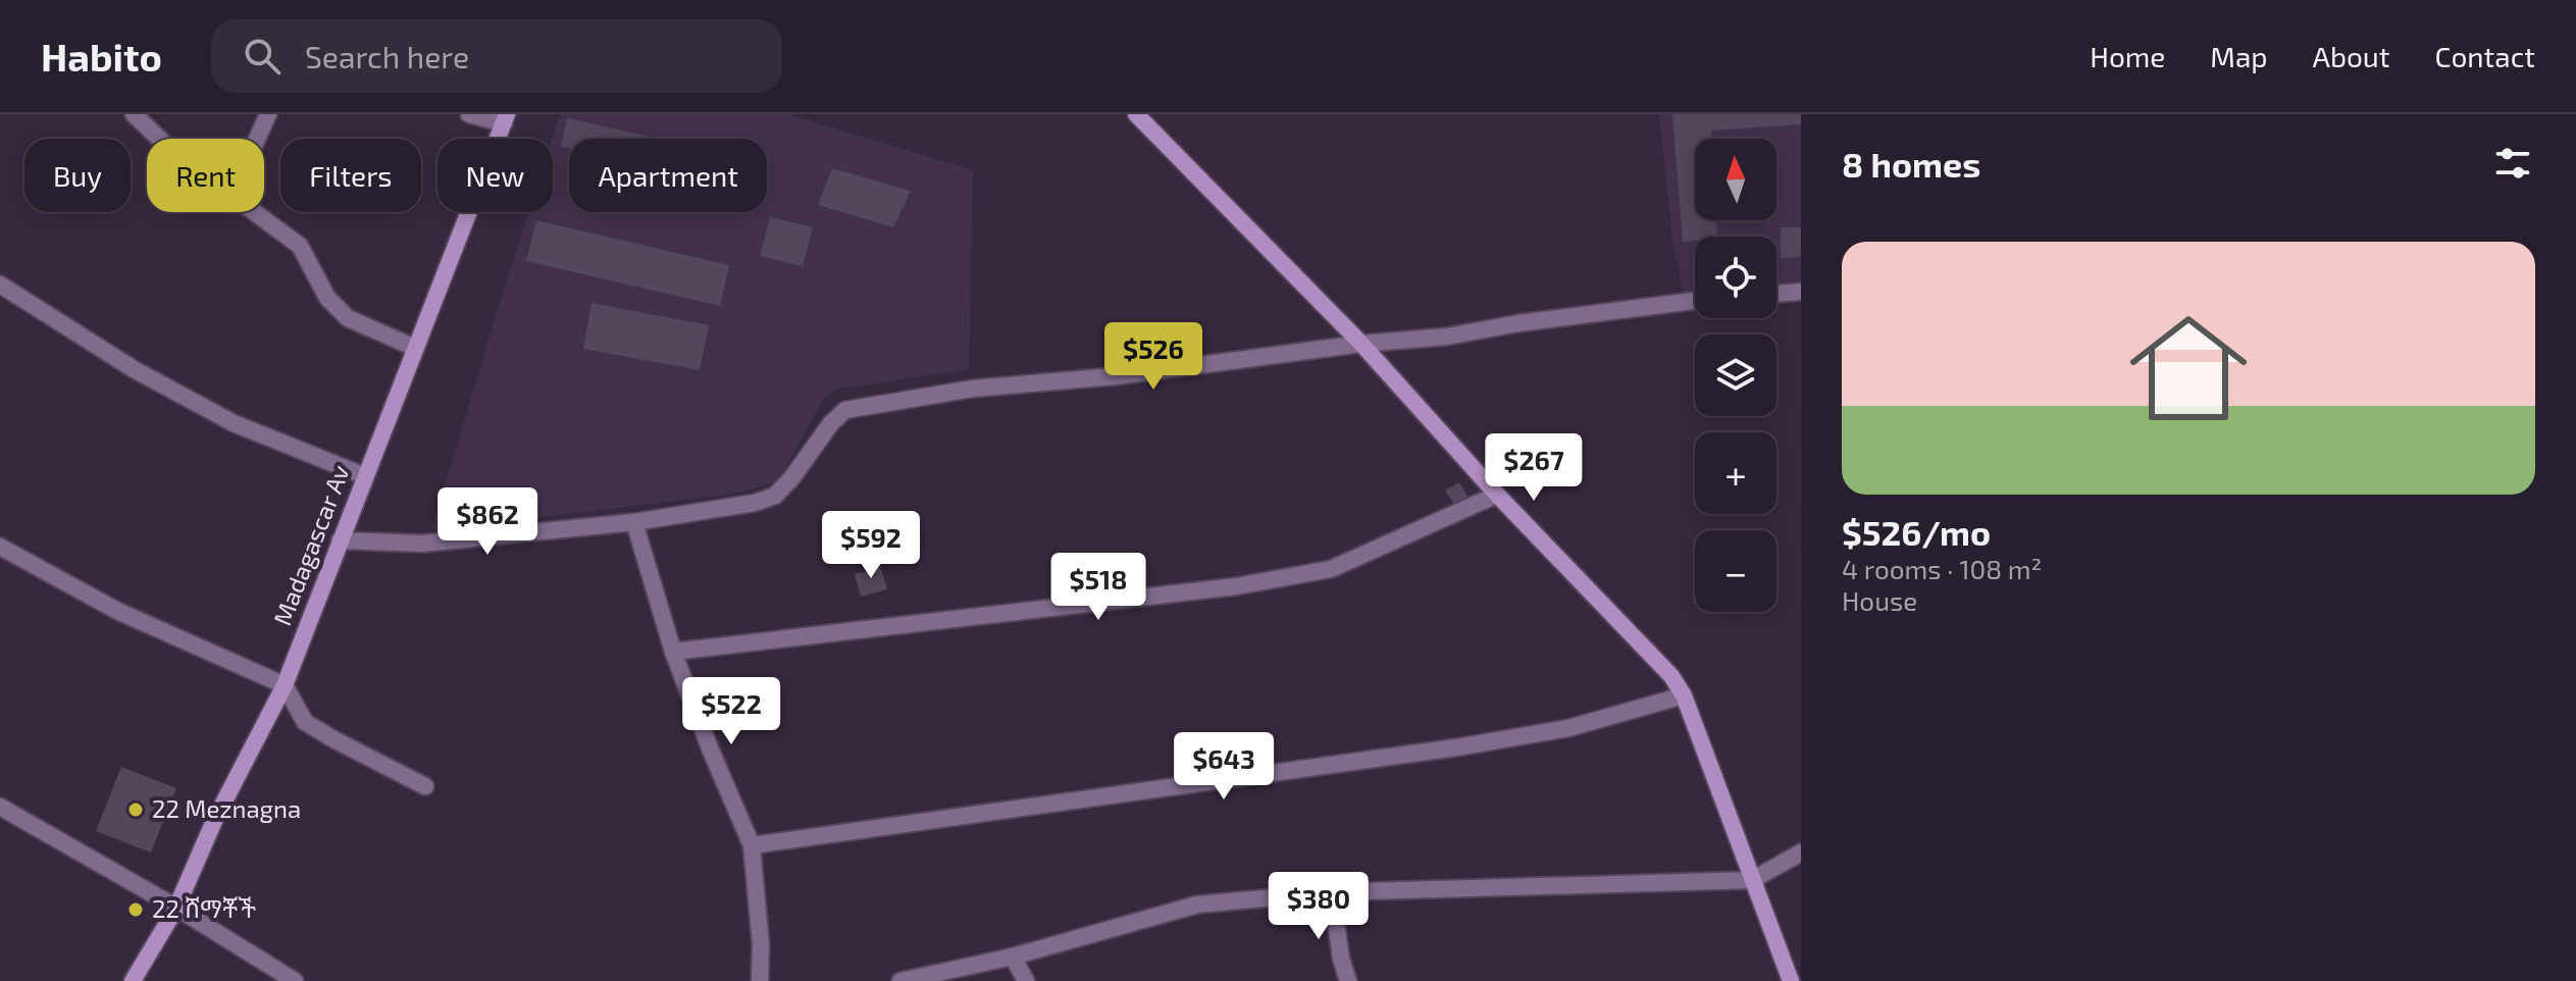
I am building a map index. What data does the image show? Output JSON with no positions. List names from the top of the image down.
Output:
{
  "streets": {
    "main road": ["Madagascar Av"]
  },
  "places": ["22 Meznagna", "22 ሸማቾች"],
  "north": "top",
  "page": {
    "header": "Habito",
    "search": "Search here",
    "nav": [
      "Home",
      "Map",
      "About",
      "Contact"
    ],
    "heading": "8 homes",
    "map_buttons": ["+", "−"],
    "chip": [
      "Buy",
      "Rent",
      "Filters",
      "New",
      "Apartment"
    ],
    "list": [
      {
        "name": "$526/mo",
        "note": "4 rooms · 108 m² · House"
      }
    ],
    "price": [
      "$526",
      "$267",
      "$862",
      "$592",
      "$518",
      "$522",
      "$643",
      "$380"
    ]
  }
}
